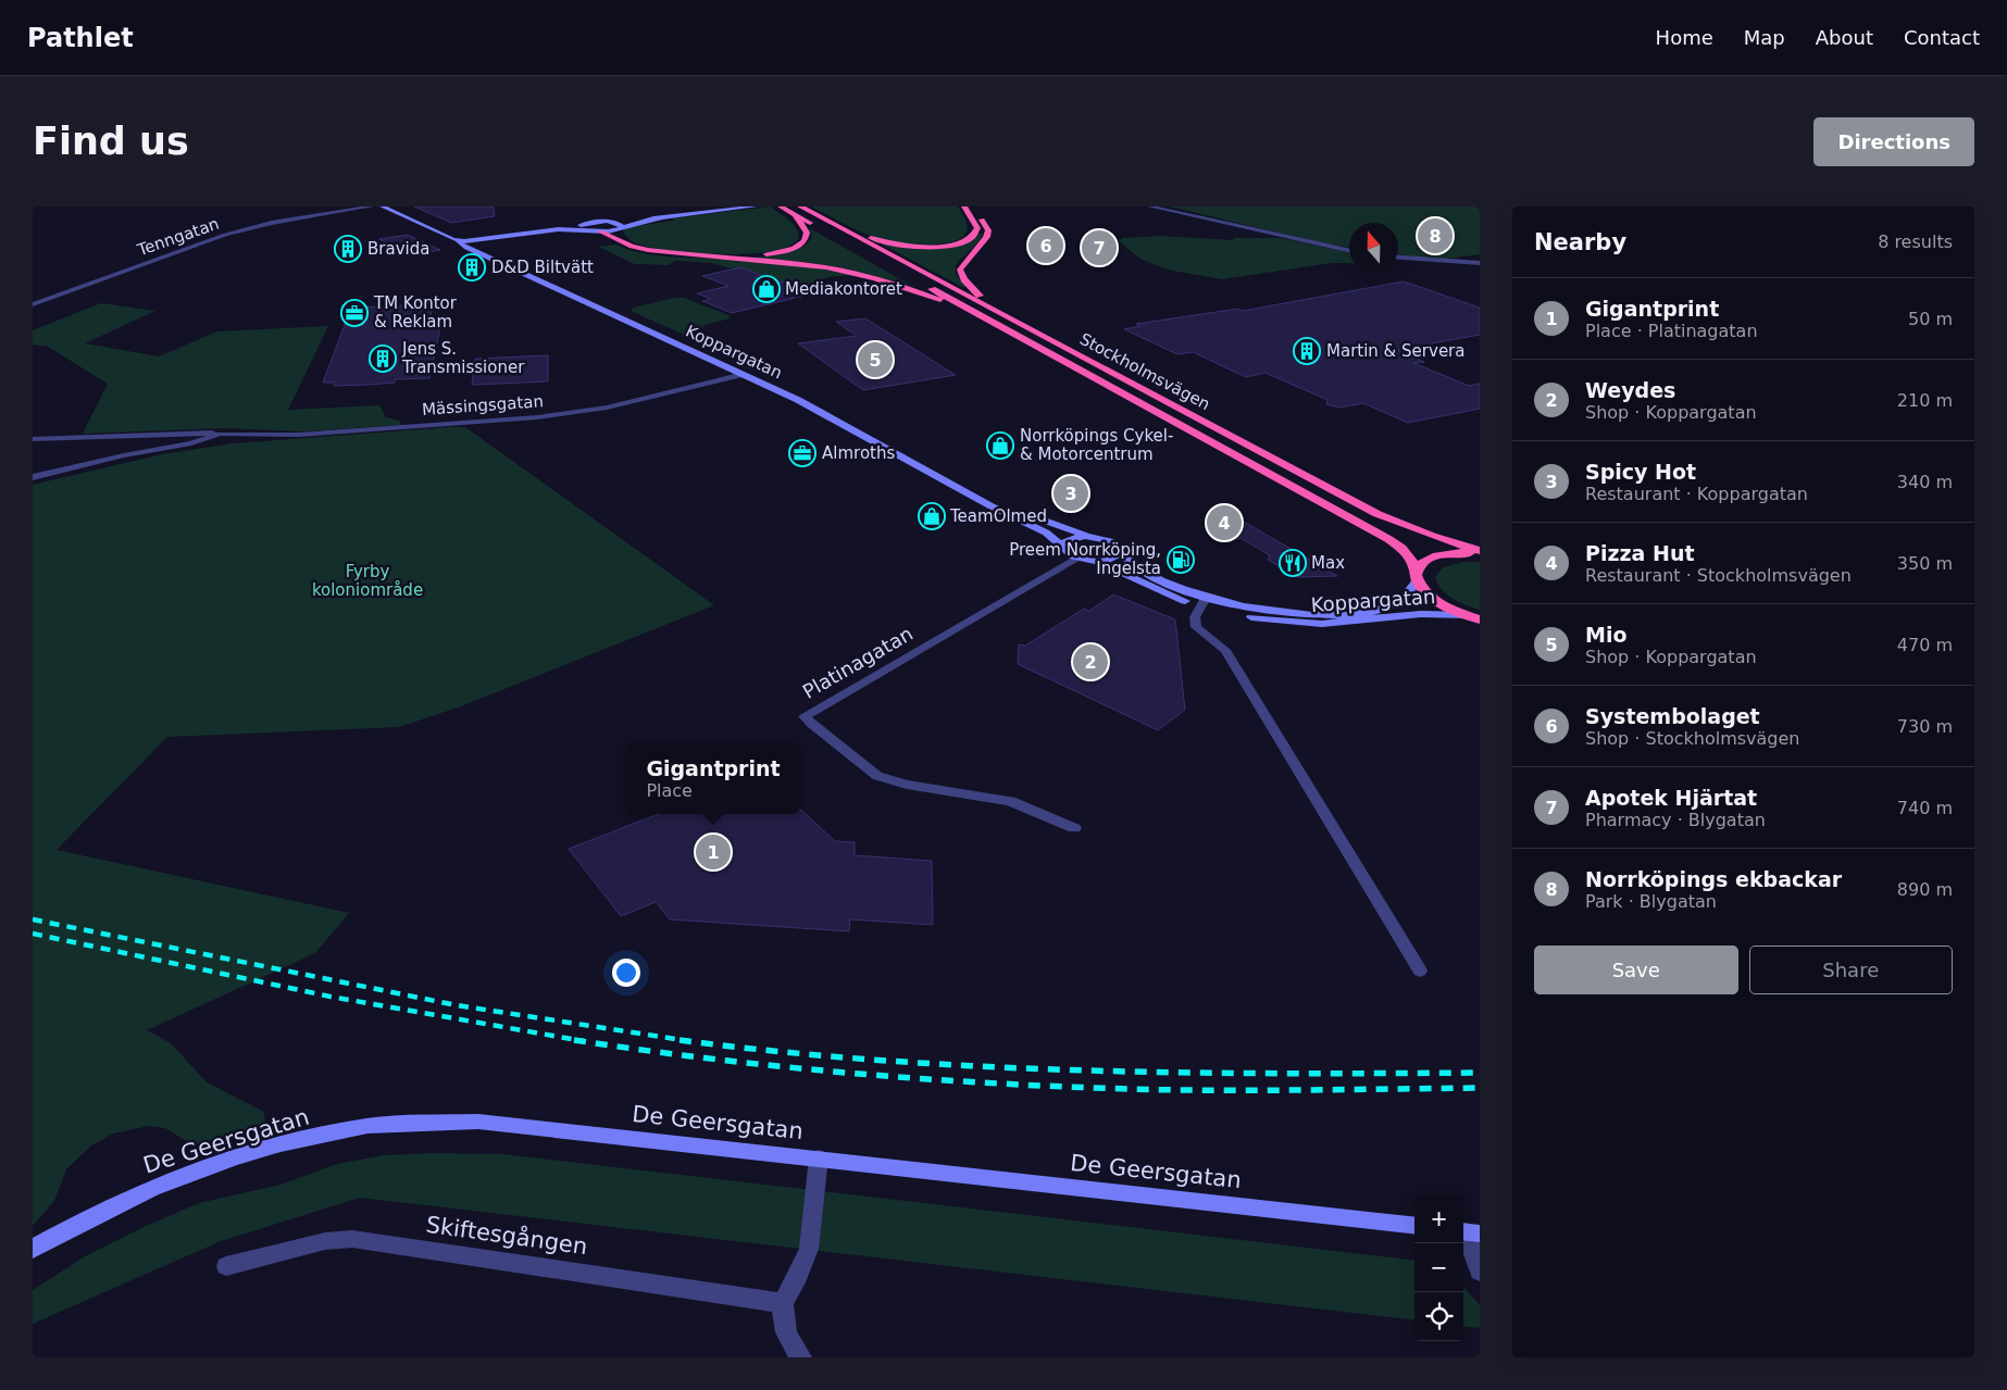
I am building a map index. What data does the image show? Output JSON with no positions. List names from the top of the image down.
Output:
{
  "streets": {
    "highway": ["Stockholmsvägen"],
    "street": [
      "Tenngatan",
      "Koppargatan",
      "Mässingsgatan",
      "Platinagatan",
      "De Geersgatan",
      "Skiftesgången"
    ]
  },
  "crossings": [
    ["Koppargatan", "Stockholmsvägen"],
    ["Koppargatan", "Mässingsgatan"],
    ["Koppargatan", "Platinagatan"]
  ],
  "parks": ["Fyrby koloniområde"],
  "places": {
    "building": [
      "Bravida",
      "D&D Biltvätt",
      "Martin & Servera",
      "Jens S. Transmissioner"
    ],
    "shop": ["Mediakontoret", "Norrköpings Cykel- & Motorcentrum", "TeamOlmed"],
    "office": ["TM Kontor & Reklam", "Almroths"],
    "fuel station": ["Preem Norrköping, Ingelsta"],
    "restaurant": ["Max"]
  },
  "north": "top",
  "page": {
    "header": "Pathlet",
    "nav": [
      "Home",
      "Map",
      "About",
      "Contact"
    ],
    "buttons": [
      "Directions",
      ["Save", "Share"]
    ],
    "title": "Find us",
    "heading": ["Nearby", "8 results"],
    "pins": [
      "8",
      "6",
      "7",
      "5",
      "3",
      "4",
      "2",
      "1"
    ],
    "list": [
      {
        "mark": "1",
        "name": "Gigantprint",
        "note": "Place · Platinagatan",
        "value": "50 m"
      },
      {
        "mark": "2",
        "name": "Weydes",
        "note": "Shop · Koppargatan",
        "value": "210 m"
      },
      {
        "mark": "3",
        "name": "Spicy Hot",
        "note": "Restaurant · Koppargatan",
        "value": "340 m"
      },
      {
        "mark": "4",
        "name": "Pizza Hut",
        "note": "Restaurant · Stockholmsvägen",
        "value": "350 m"
      },
      {
        "mark": "5",
        "name": "Mio",
        "note": "Shop · Koppargatan",
        "value": "470 m"
      },
      {
        "mark": "6",
        "name": "Systembolaget",
        "note": "Shop · Stockholmsvägen",
        "value": "730 m"
      },
      {
        "mark": "7",
        "name": "Apotek Hjärtat",
        "note": "Pharmacy · Blygatan",
        "value": "740 m"
      },
      {
        "mark": "8",
        "name": "Norrköpings ekbackar",
        "note": "Park · Blygatan",
        "value": "890 m"
      }
    ],
    "popup": ["Gigantprint", "Place"],
    "map_buttons": ["+", "−"]
  }
}
